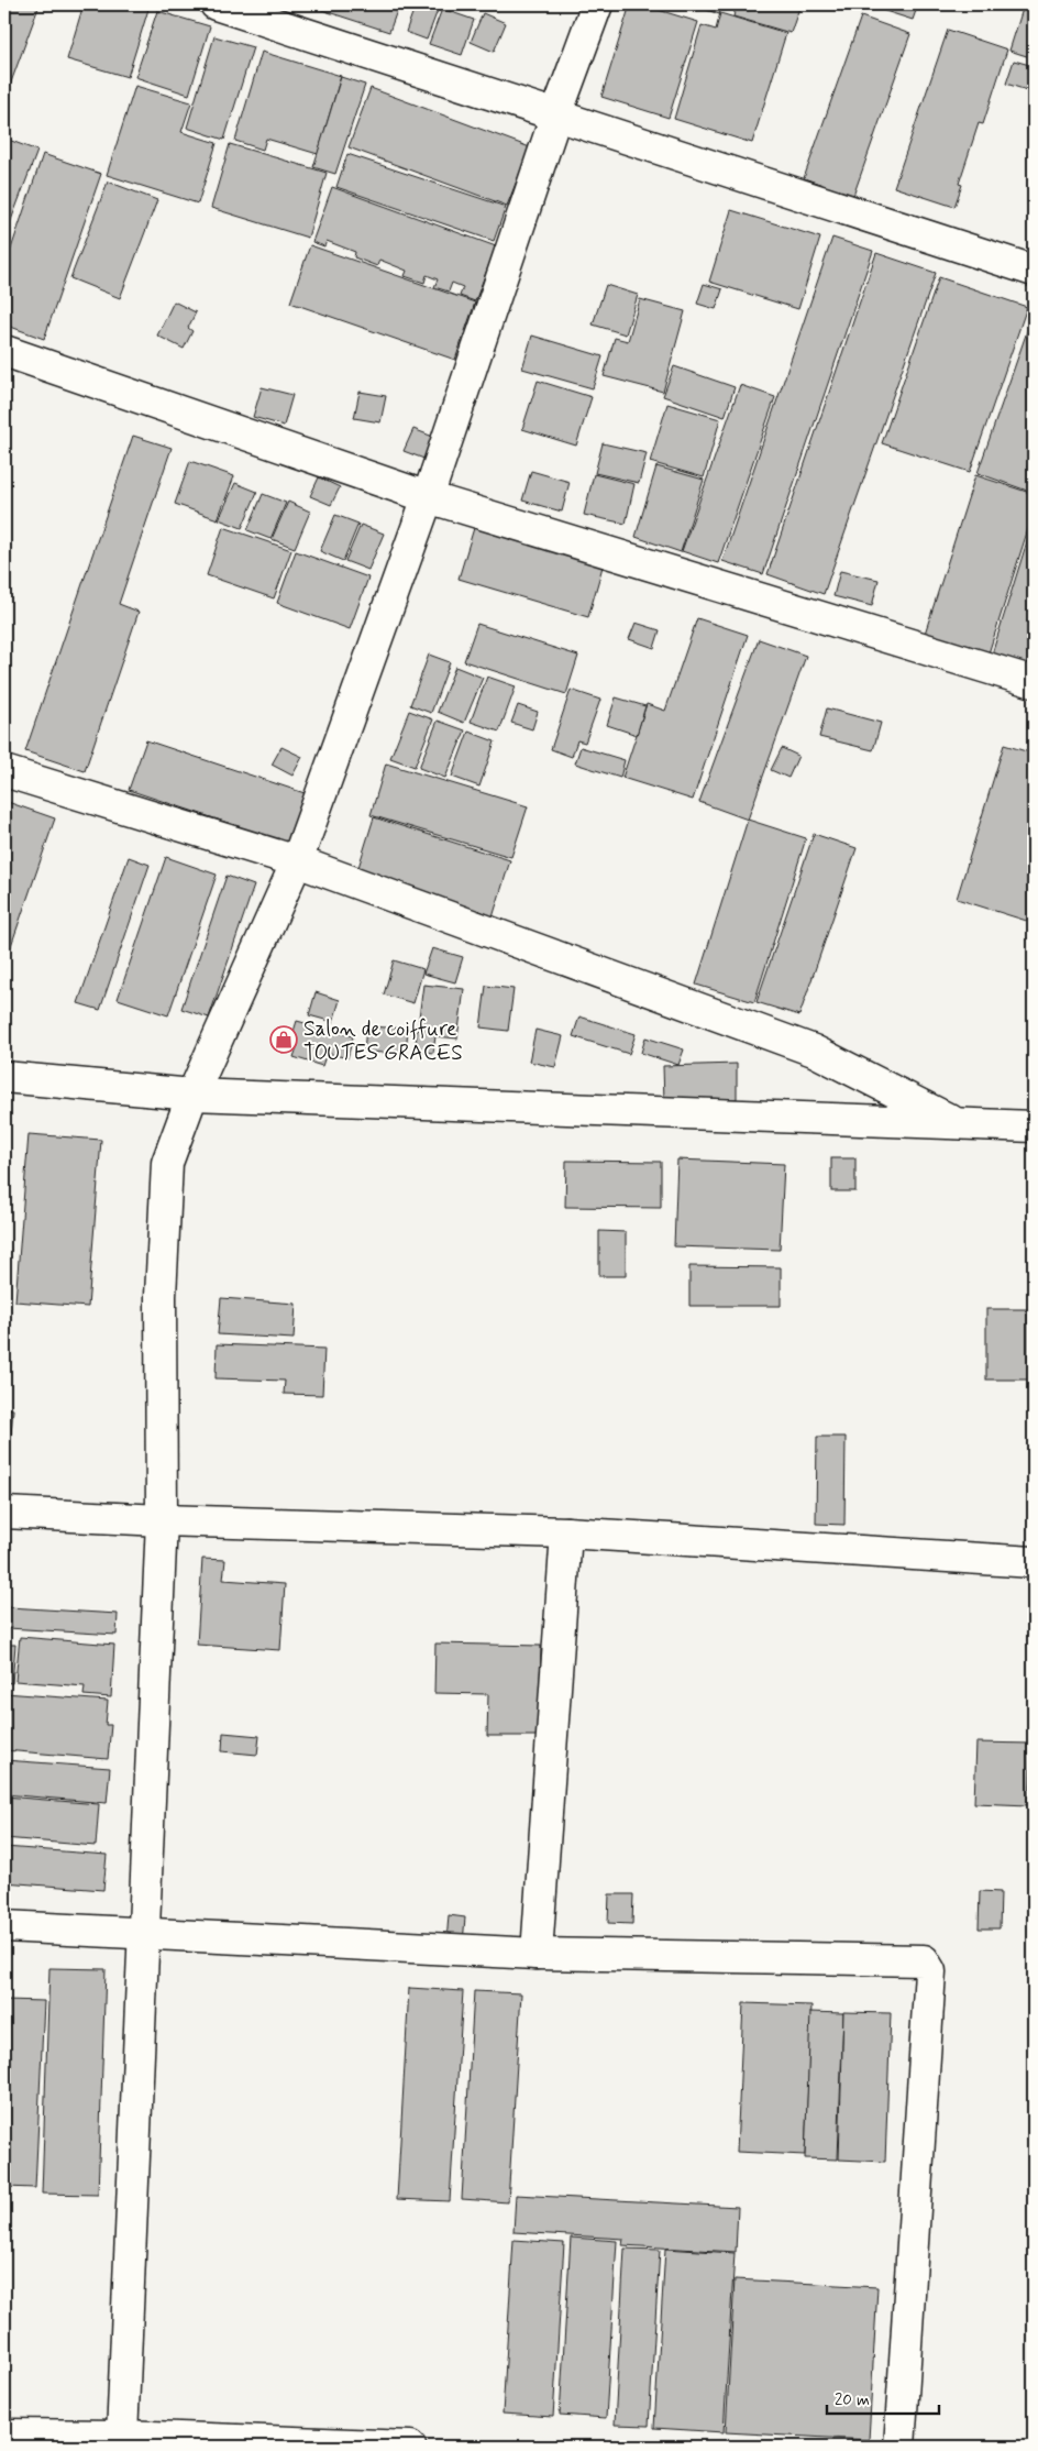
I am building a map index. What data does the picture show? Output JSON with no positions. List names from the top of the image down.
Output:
{
  "places": {
    "shop": ["Salon de coiffure TOUTES GRACES"]
  },
  "scale_bar": "20 m"
}
